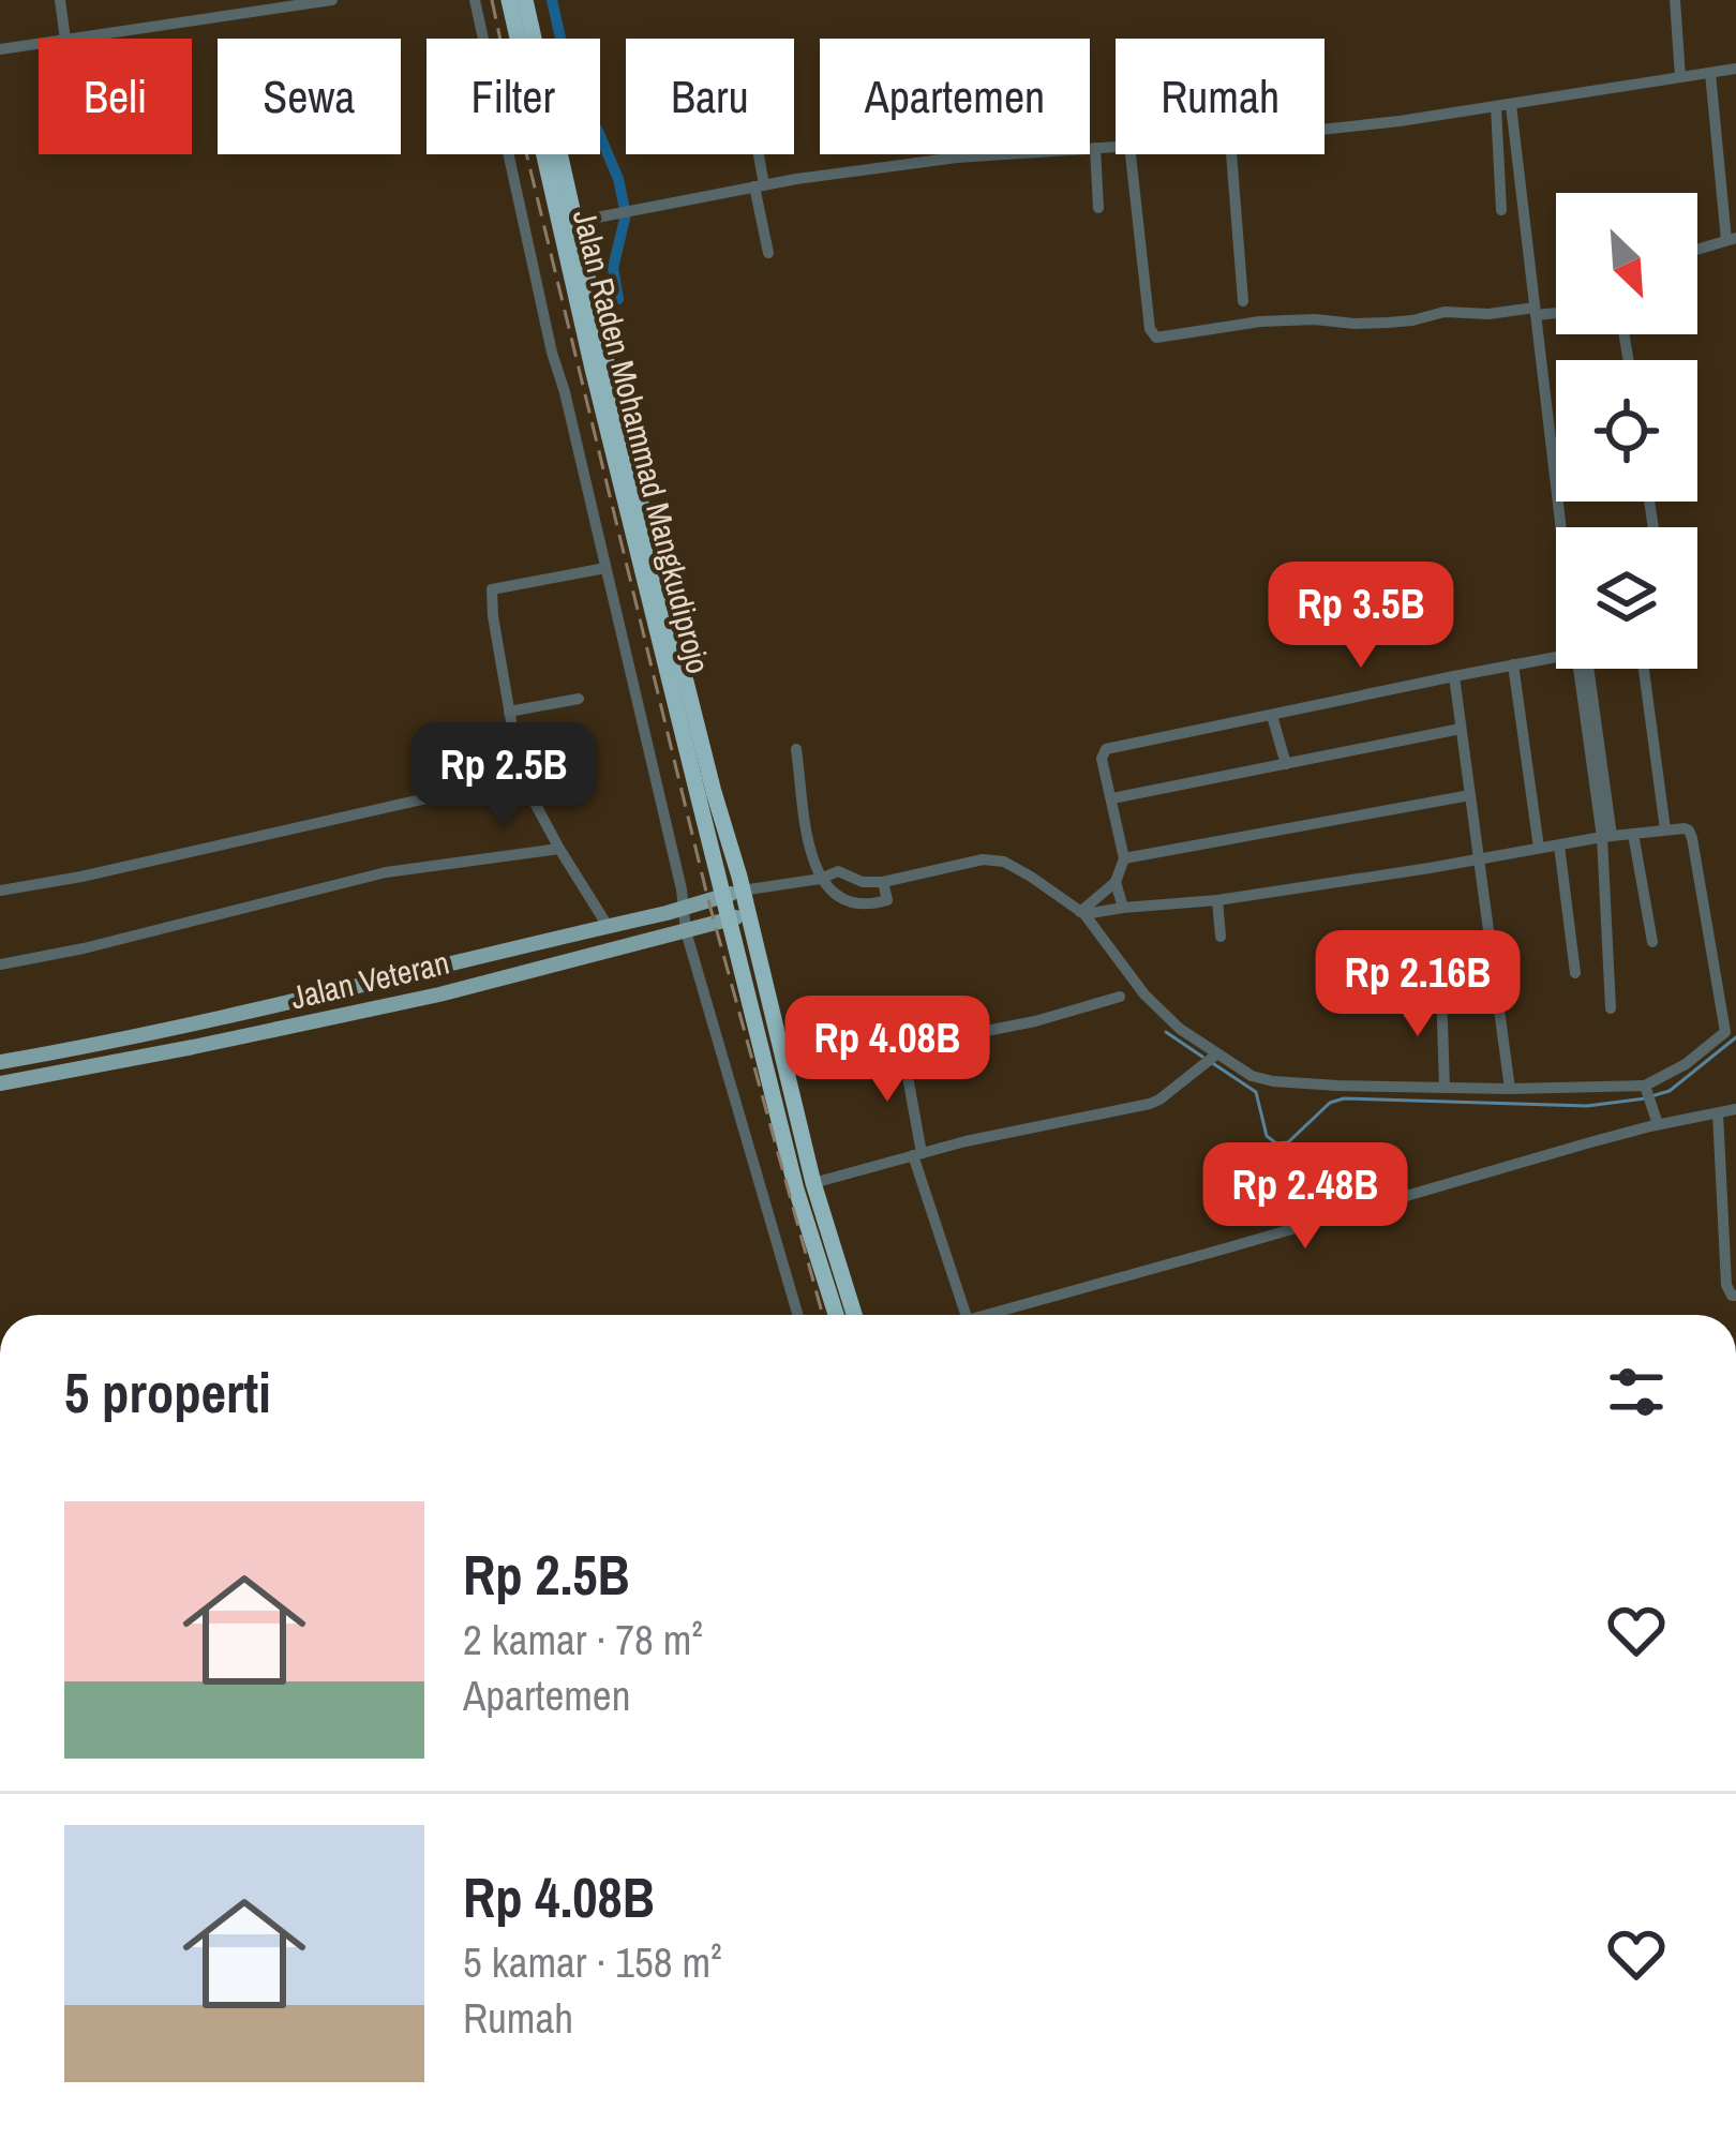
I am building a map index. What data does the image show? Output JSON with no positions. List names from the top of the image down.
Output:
{
  "streets": {
    "highway": ["Jalan Raden Mohammad Mangkudiprojo"],
    "main road": ["Jalan Veteran"]
  },
  "crossings": [
    ["Jalan Raden Mohammad Mangkudiprojo", "Jalan Veteran"]
  ],
  "north": "bottom right",
  "page": {
    "chip": [
      "Beli",
      "Sewa",
      "Filter",
      "Baru",
      "Apartemen",
      "Rumah"
    ],
    "price": [
      "Rp 3.5B",
      "Rp 2.5B",
      "Rp 2.16B",
      "Rp 4.08B",
      "Rp 2.48B"
    ],
    "heading": "5 properti",
    "list": [
      {
        "name": "Rp 2.5B",
        "note": "2 kamar · 78 m² · Apartemen"
      },
      {
        "name": "Rp 4.08B",
        "note": "5 kamar · 158 m² · Rumah"
      }
    ]
  }
}
